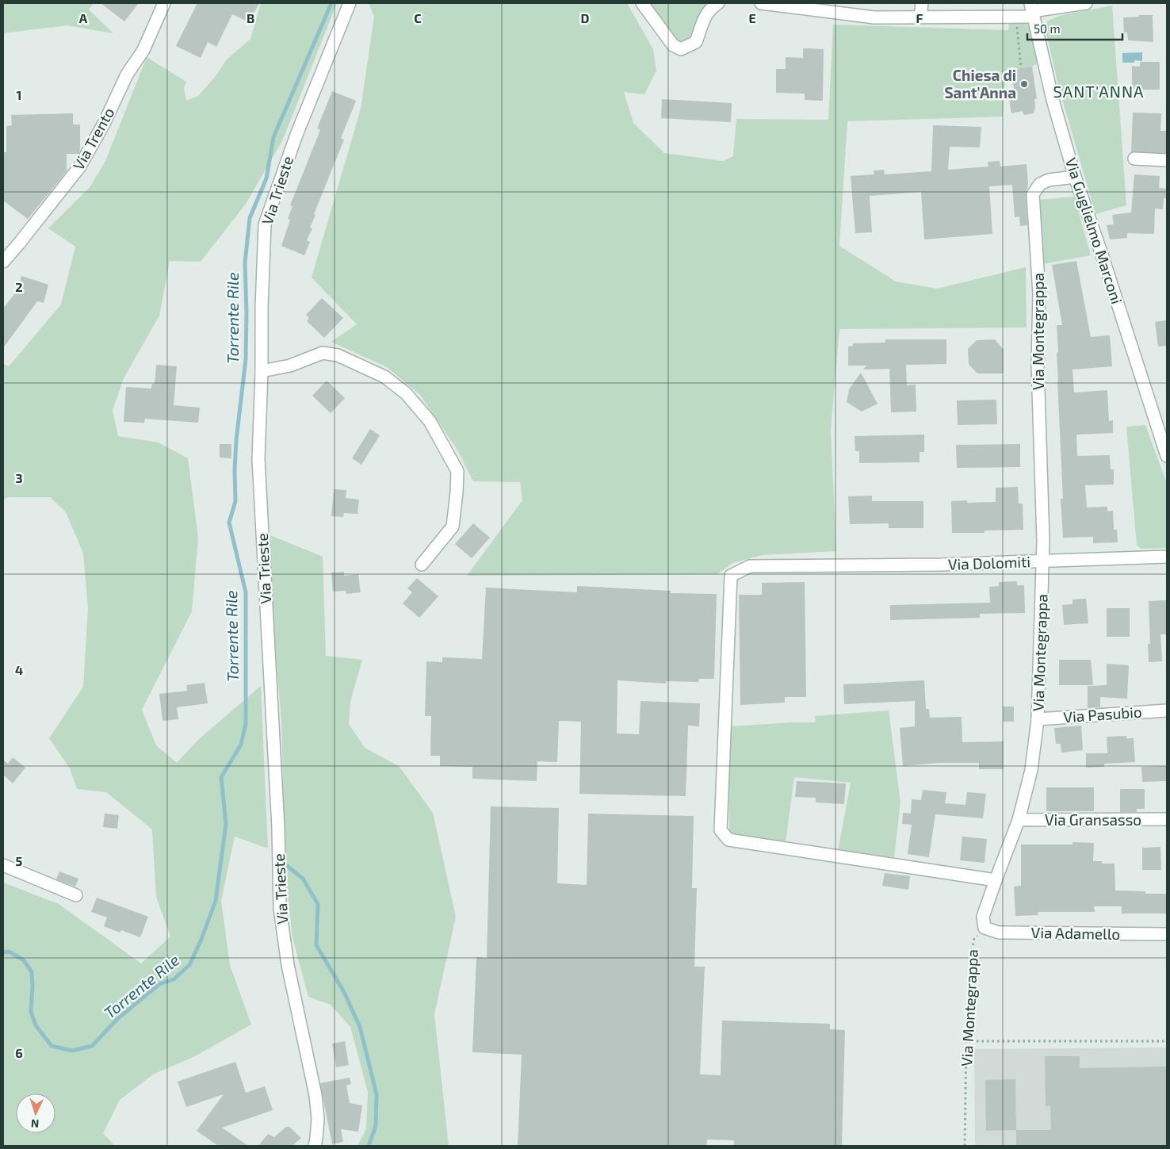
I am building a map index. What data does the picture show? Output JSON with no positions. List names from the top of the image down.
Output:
{
  "streets": {
    "street": [
      "Via Trento",
      "Via Trieste",
      "Via Guglielmo Marconi",
      "Via Montegrappa",
      "Via Dolomiti",
      "Via Pasubio",
      "Via Gransasso",
      "Via Adamello"
    ]
  },
  "crossings": [
    ["Via Guglielmo Marconi", "Via Montegrappa"],
    ["Via Montegrappa", "Via Dolomiti"],
    ["Via Montegrappa", "Via Pasubio"],
    ["Via Montegrappa", "Via Gransasso"],
    ["Via Montegrappa", "Via Adamello"]
  ],
  "districts": ["SANT'ANNA"],
  "water": ["Torrente Rile"],
  "places": ["Chiesa di Sant'Anna"],
  "scale_bar": "50 m",
  "north": "bottom",
  "grid": {
    "columns": [
      "A",
      "B",
      "C",
      "D",
      "E",
      "F"
    ],
    "rows": [
      "1",
      "2",
      "3",
      "4",
      "5",
      "6"
    ]
  }
}
